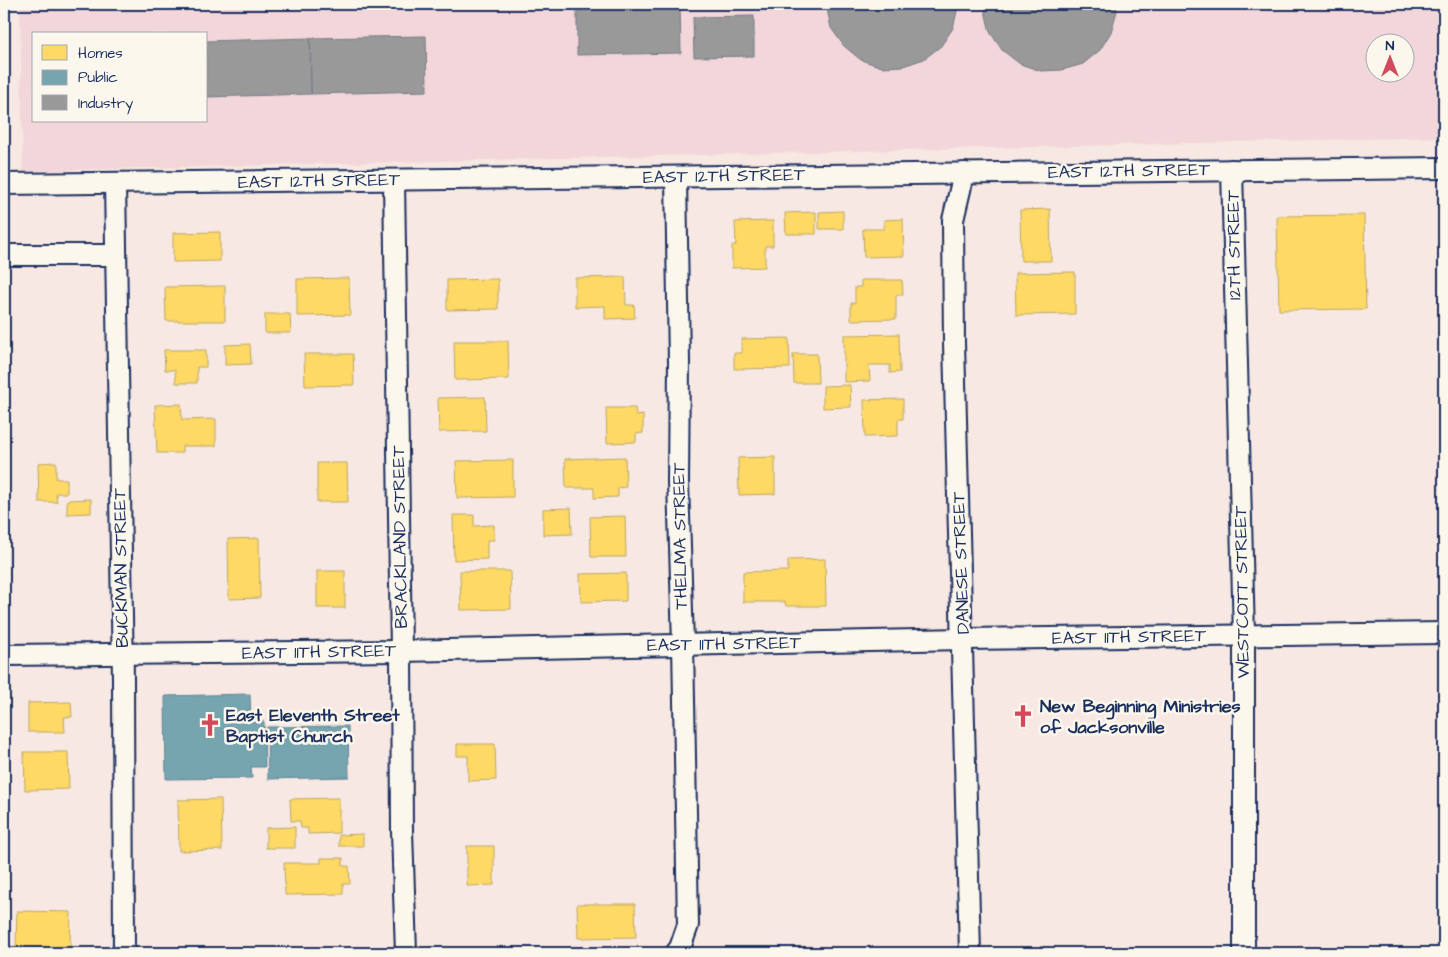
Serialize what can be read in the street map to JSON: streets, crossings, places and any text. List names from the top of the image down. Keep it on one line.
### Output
{"streets":{"street":["EAST 12TH STREET","12TH STREET","THELMA STREET","BRACKLAND STREET","DANESE STREET","BUCKMAN STREET","WESTCOTT STREET","EAST 11TH STREET"]},"crossings":[["EAST 12TH STREET","12TH STREET"],["EAST 12TH STREET","THELMA STREET"],["EAST 12TH STREET","BRACKLAND STREET"],["EAST 12TH STREET","DANESE STREET"],["EAST 12TH STREET","BUCKMAN STREET"],["12TH STREET","WESTCOTT STREET"],["THELMA STREET","EAST 11TH STREET"],["BRACKLAND STREET","EAST 11TH STREET"],["DANESE STREET","EAST 11TH STREET"],["BUCKMAN STREET","EAST 11TH STREET"],["WESTCOTT STREET","EAST 11TH STREET"]],"places":{"church":["New Beginning Ministries of Jacksonville","East Eleventh Street Baptist Church"]},"legend":["Homes","Public","Industry"],"north":"top"}
